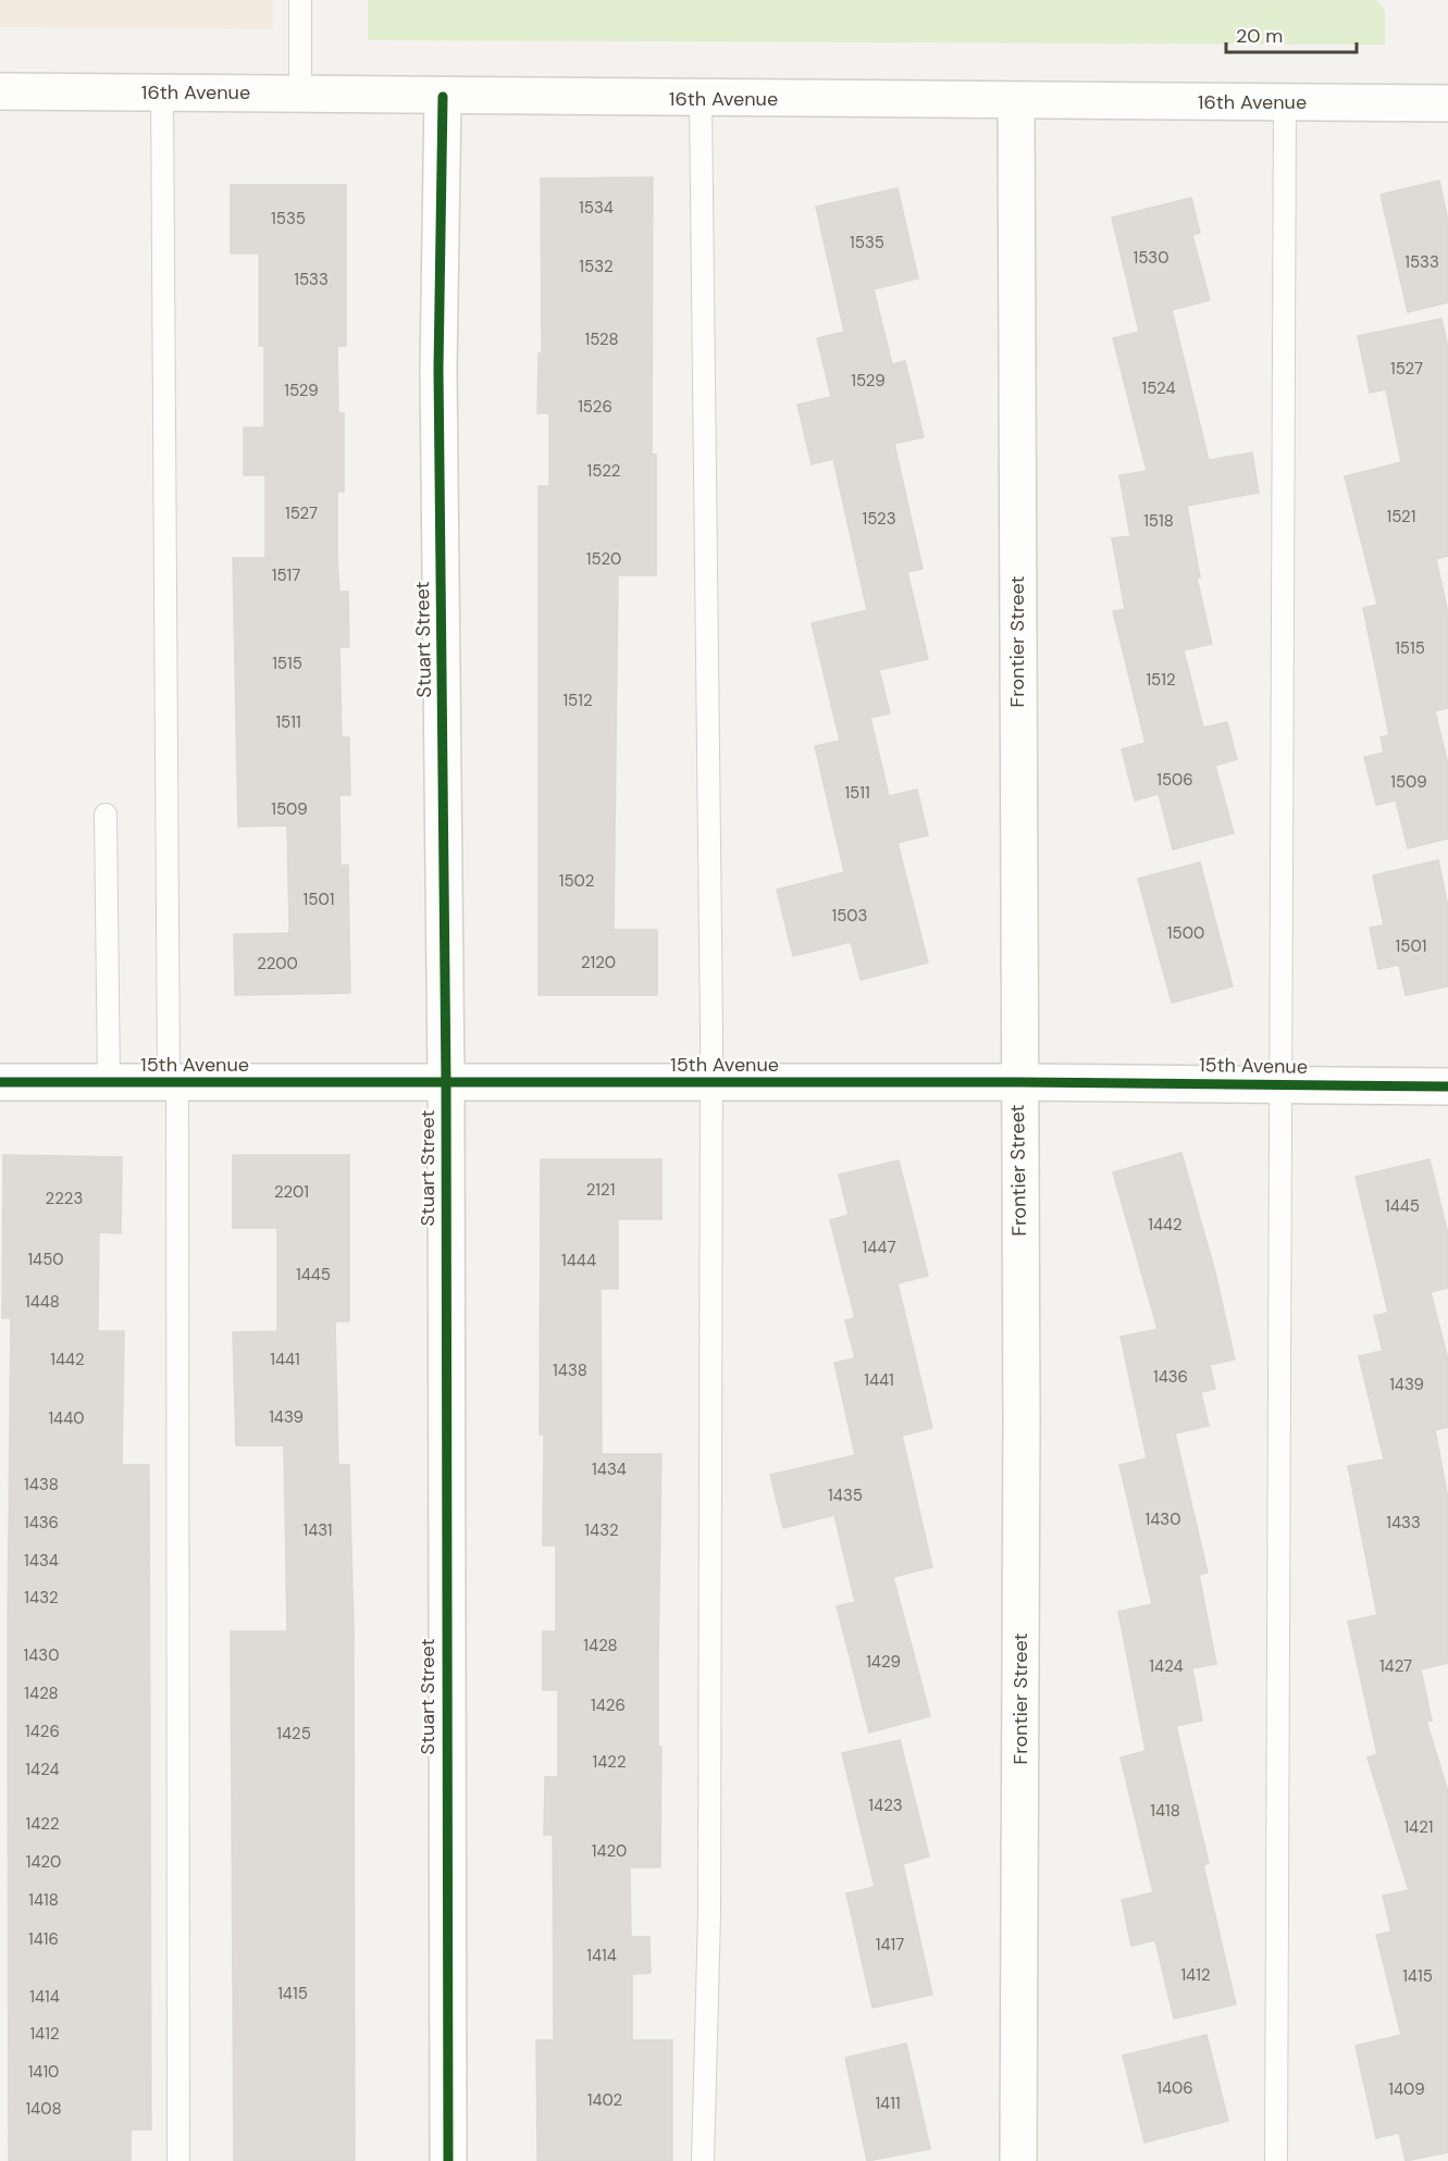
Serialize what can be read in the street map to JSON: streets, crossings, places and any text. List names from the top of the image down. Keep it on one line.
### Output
{"streets":{"street":["16th Avenue","Stuart Street","Frontier Street","15th Avenue"]},"crossings":[["16th Avenue","Stuart Street"],["16th Avenue","Frontier Street"],["Stuart Street","15th Avenue"],["Frontier Street","15th Avenue"]],"house_numbers":["1534","1535","1535","1530","1533","1532","1533","1528","1527","1529","1524","1529","1526","1522","1527","1521","1523","1518","1520","1517","1515","1515","1512","1512","1511","1506","1509","1511","1509","1502","1501","1503","1500","1501","2120","2200","2121","2201","2223","1445","1442","1447","1450","1444","1445","1448","1442","1441","1438","1436","1441","1439","1439","1440","1434","1438","1435","1430","1436","1433","1431","1432","1434","1432","1428","1430","1429","1424","1427","1428","1426","1426","1425","1422","1424","1423","1418","1422","1421","1420","1420","1418","1416","1417","1414","1412","1415","1415","1414","1412","1410","1406","1409","1402","1411","1408"],"scale_bar":"20 m"}
